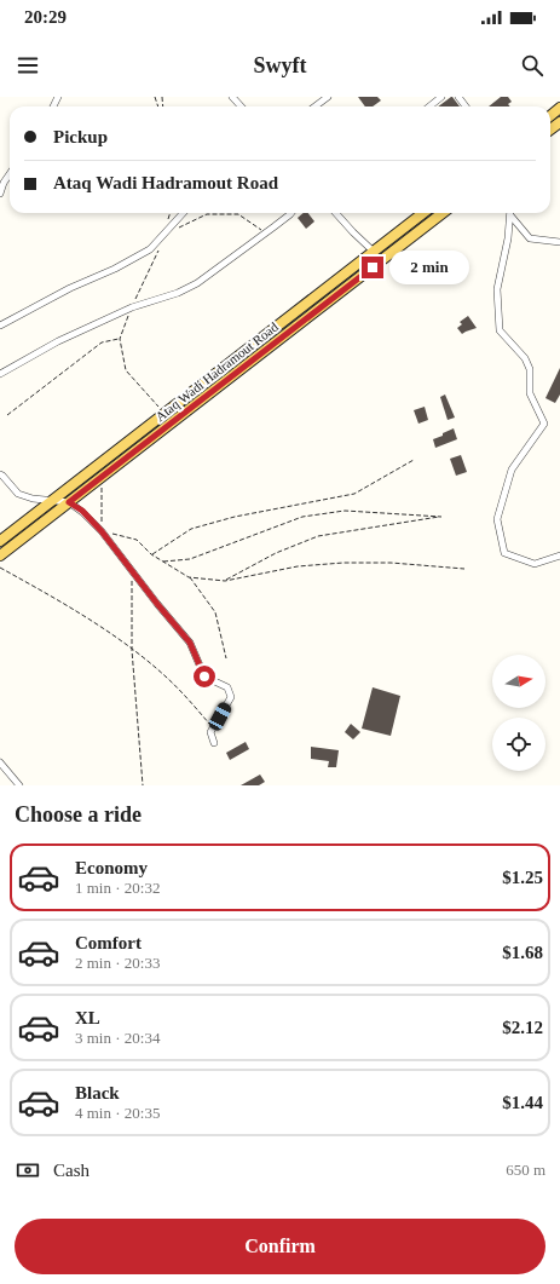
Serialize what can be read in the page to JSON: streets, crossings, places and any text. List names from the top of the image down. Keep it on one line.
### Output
{"streets":{"main road":["Ataq Wadi Hadramout Road"]},"north":"right","page":{"status":"20:29","header":"Swyft","banner":["Pickup","Ataq Wadi Hadramout Road"],"bubble":"2 min","heading":"Choose a ride","list":[{"name":"Economy","note":"1 min · 20:32","value":"$1.25"},{"name":"Comfort","note":"2 min · 20:33","value":"$1.68"},{"name":"XL","note":"3 min · 20:34","value":"$2.12"},{"name":"Black","note":"4 min · 20:35","value":"$1.44"}],"pay":["Cash","650 m"],"buttons":"Confirm"}}
